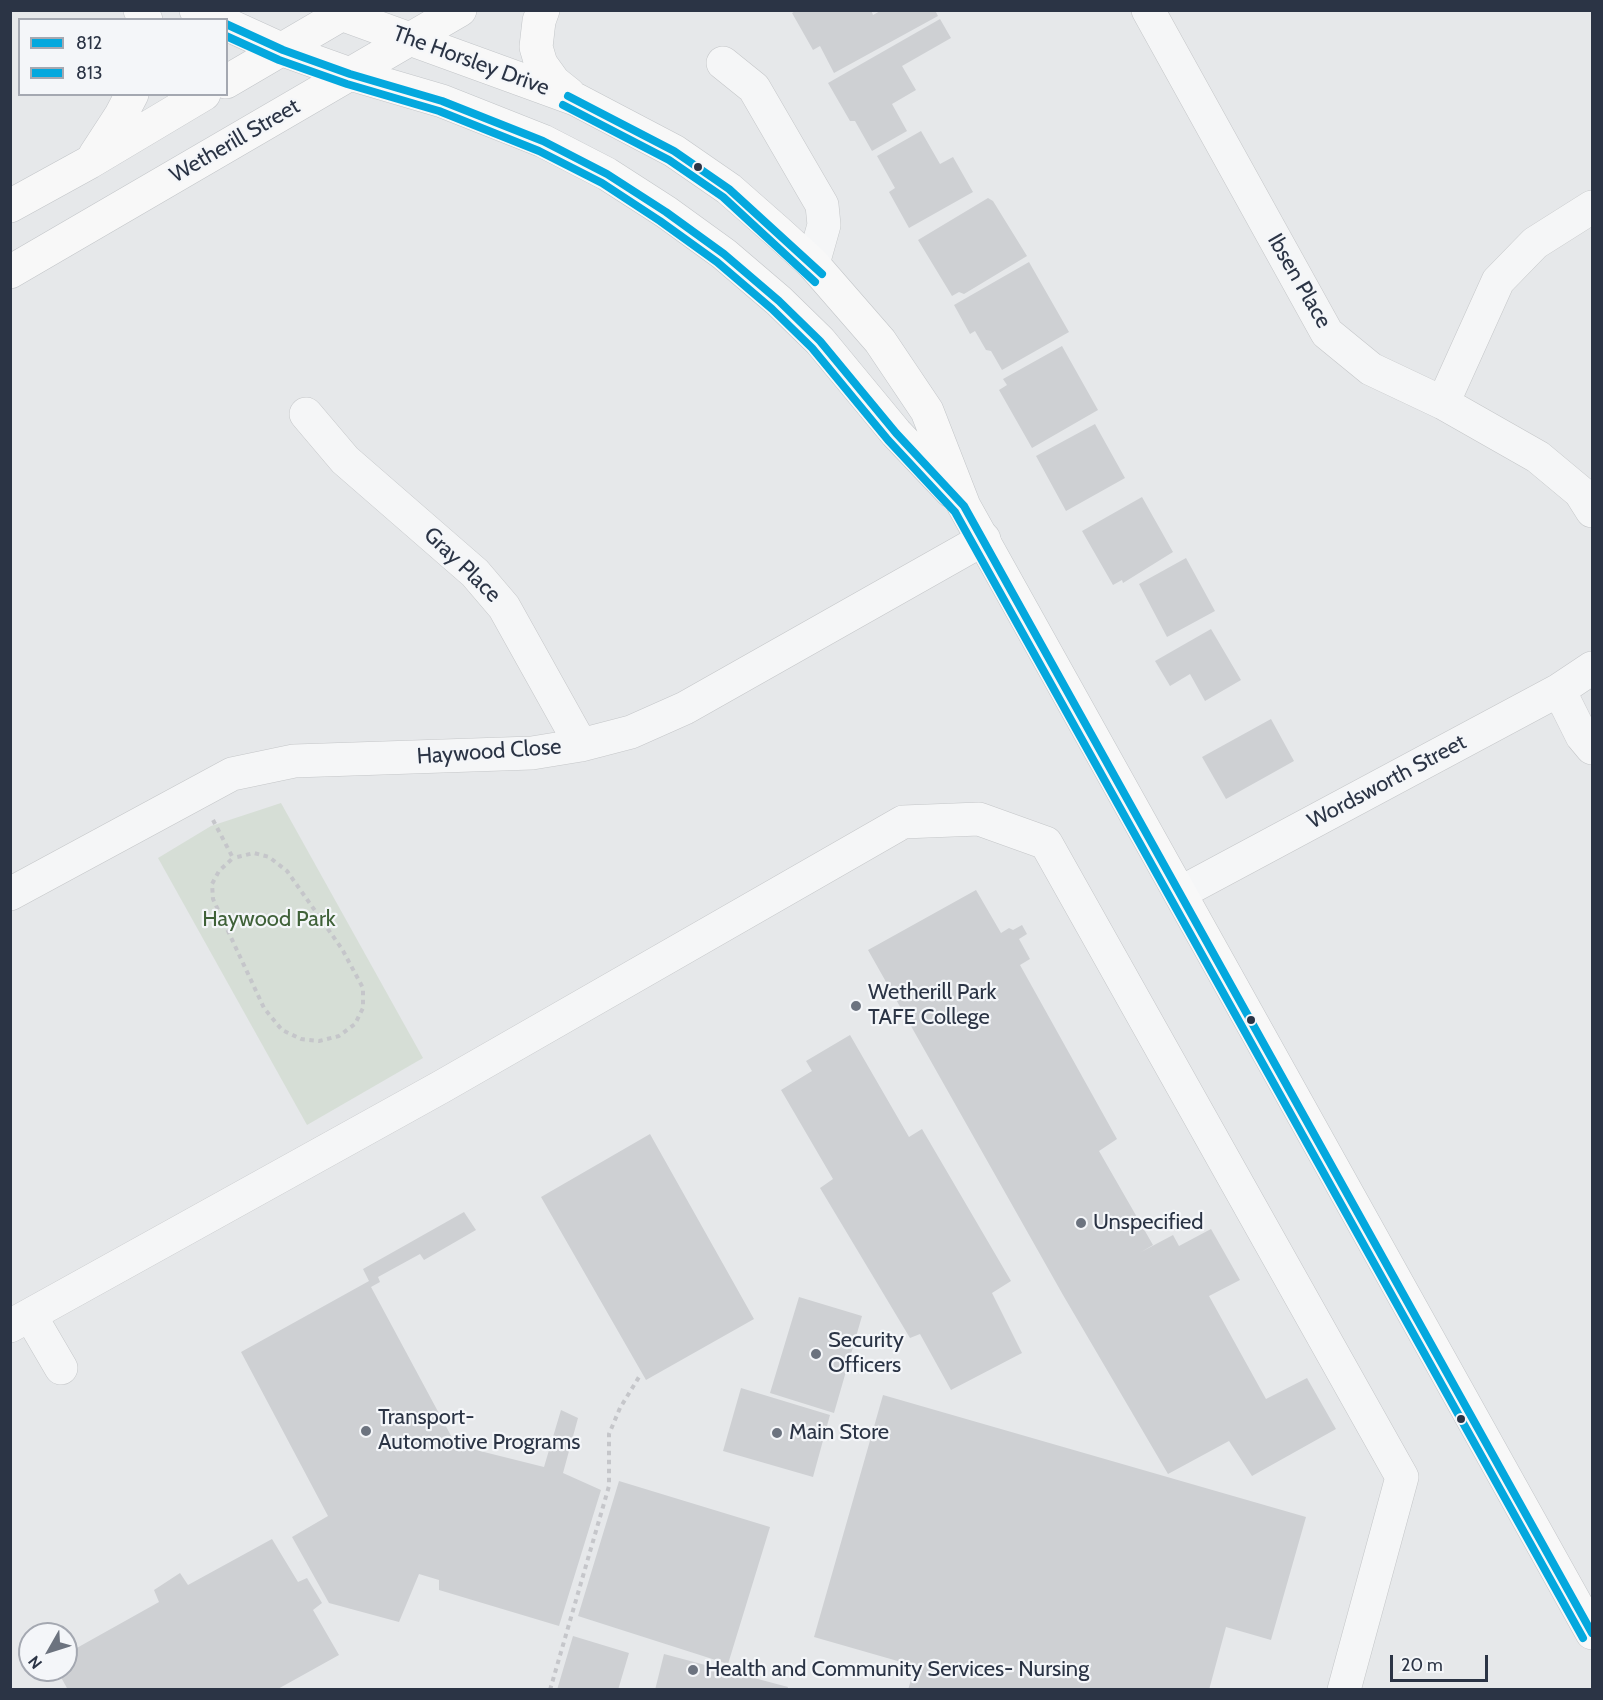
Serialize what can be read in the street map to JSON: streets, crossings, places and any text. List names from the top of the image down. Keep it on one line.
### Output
{"streets":{"main road":["The Horsley Drive","Wetherill Street"],"street":["Ibsen Place","Gray Place","Haywood Close","Wordsworth Street"]},"crossings":[["The Horsley Drive","Wetherill Street"],["The Horsley Drive","Haywood Close"],["The Horsley Drive","Wordsworth Street"],["Gray Place","Haywood Close"]],"parks":["Haywood Park"],"places":["Wetherill Park TAFE College","Unspecified","Security Officers","Transport- Automotive Programs","Main Store","Health and Community Services- Nursing"],"lines":["transit line 812","transit line 813"],"legend":["812","813"],"scale_bar":"20 m","north":"bottom left"}
